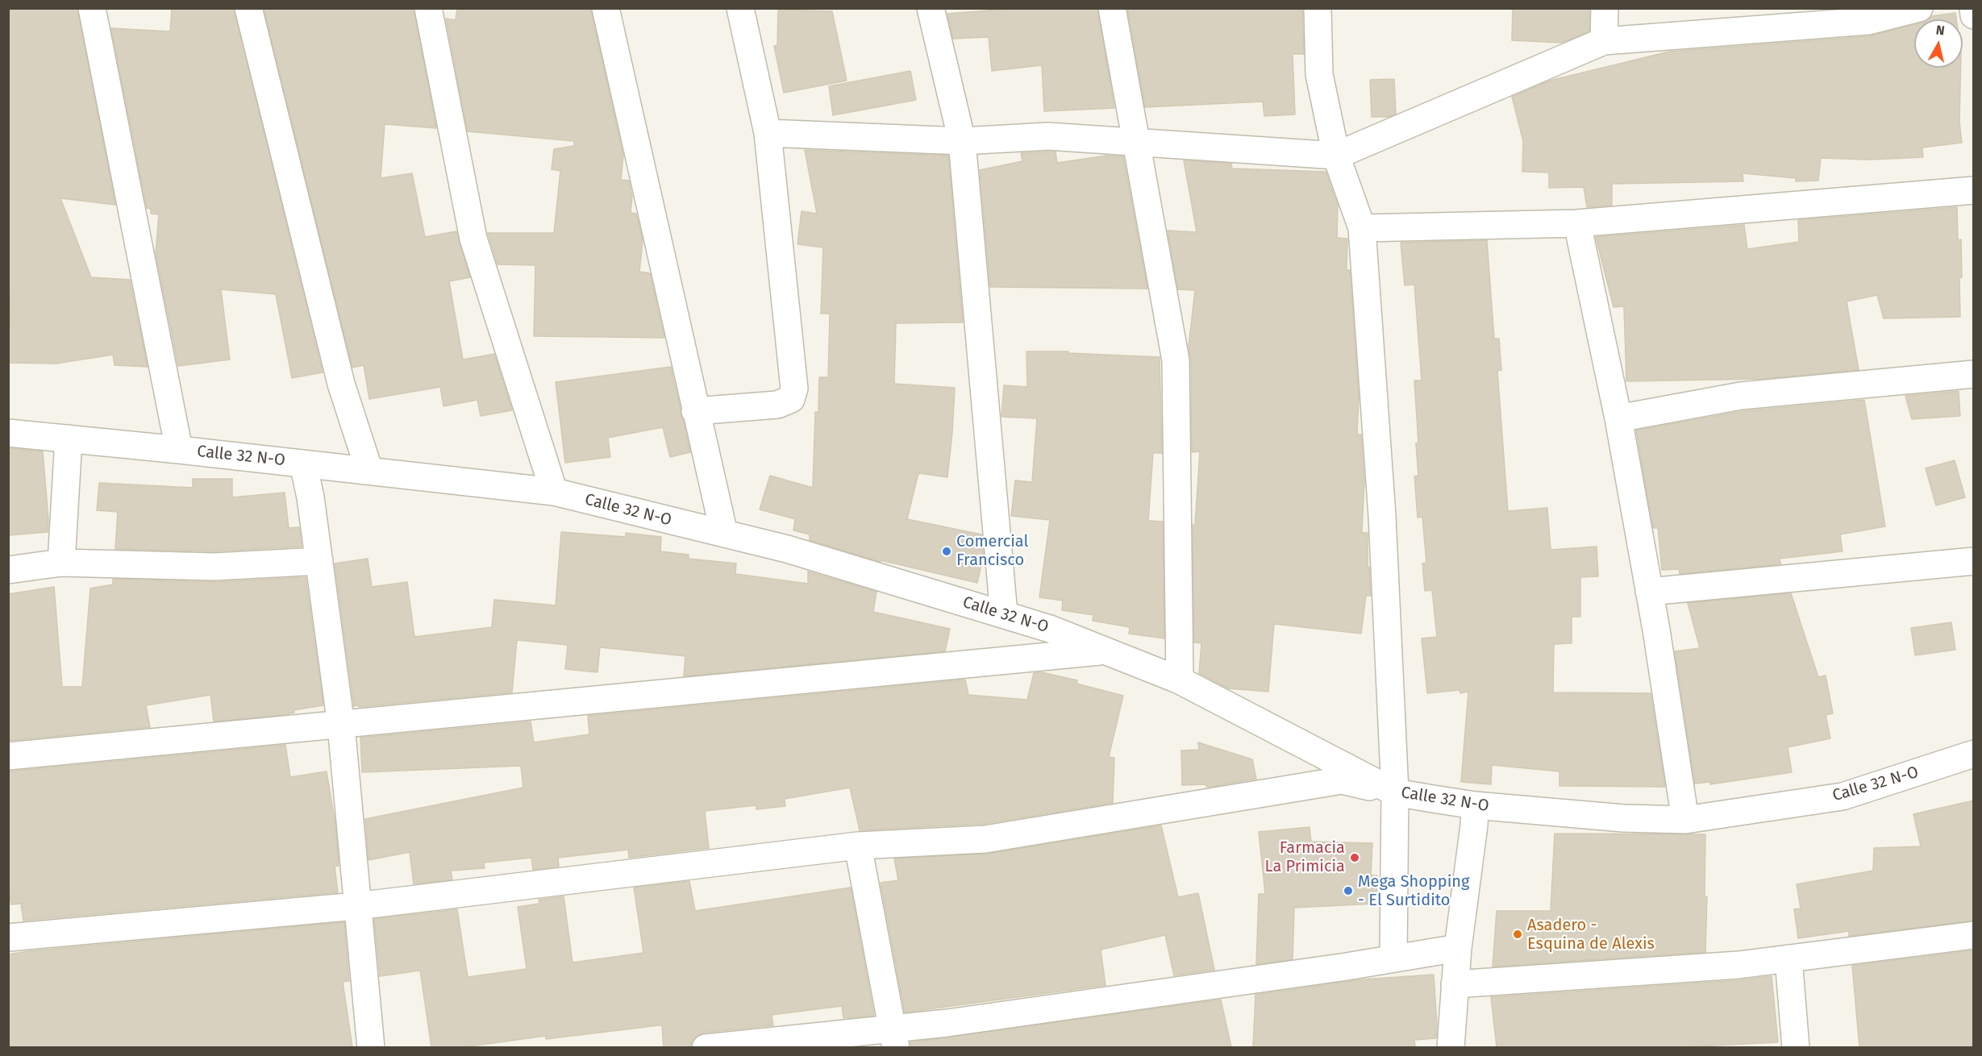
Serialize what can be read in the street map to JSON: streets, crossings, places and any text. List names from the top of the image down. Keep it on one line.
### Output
{"streets":{"street":["Calle 32 N-O"]},"places":["Comercial Francisco","Farmacia La Primicia","Mega Shopping - El Surtidito","Asadero - Esquina de Alexis"],"north":"top"}
